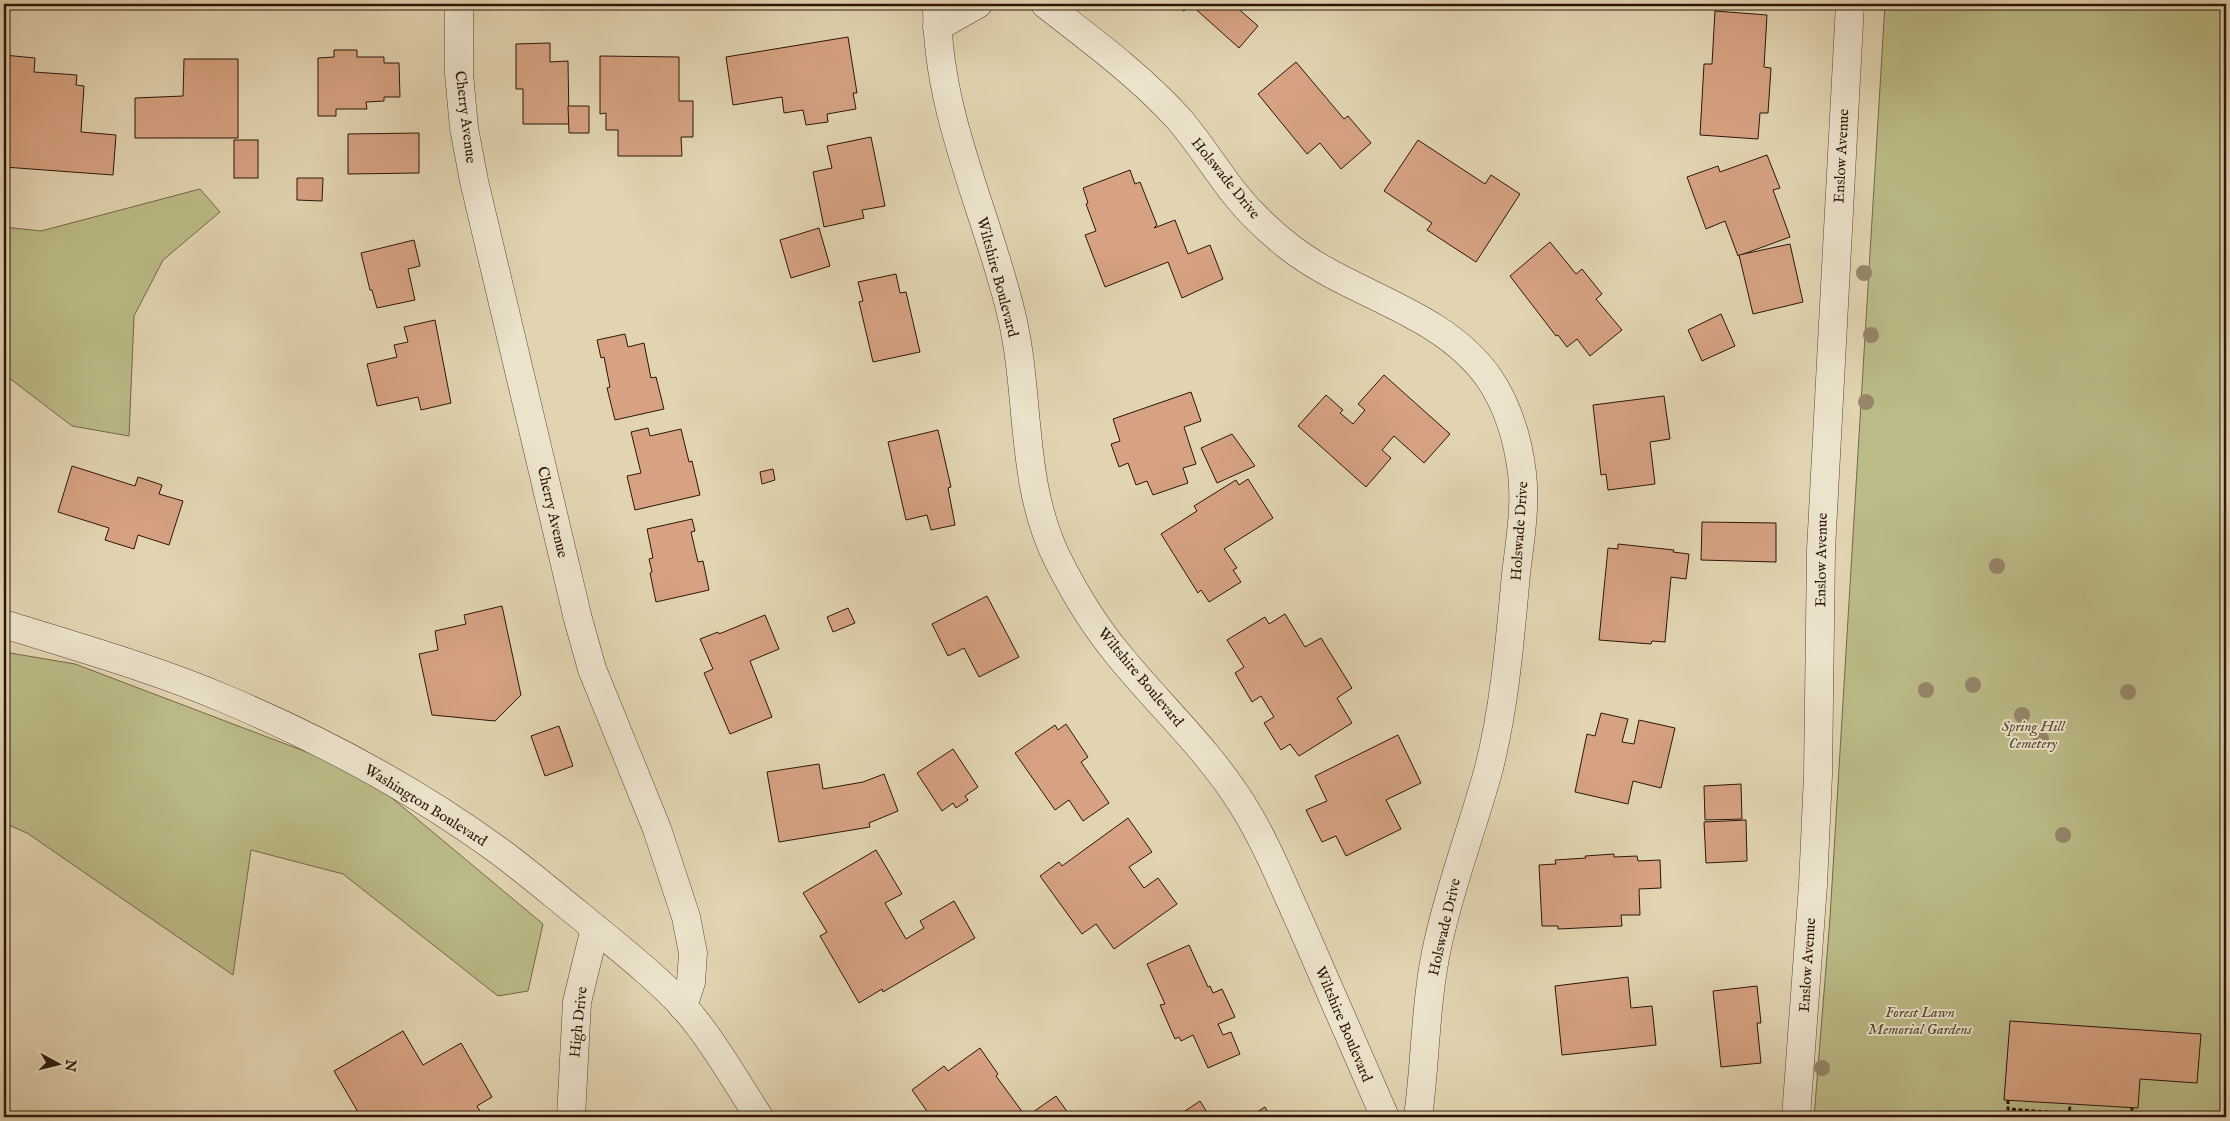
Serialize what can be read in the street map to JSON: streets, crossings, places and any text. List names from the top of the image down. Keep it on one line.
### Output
{"streets":{"street":["Cherry Avenue","Enslow Avenue","Holswade Drive","Wiltshire Boulevard","Washington Boulevard","High Drive"]},"crossings":[["Cherry Avenue","Washington Boulevard"],["Washington Boulevard","High Drive"]],"parks":["Spring Hill Cemetery","Forest Lawn Memorial Gardens"],"north":"right"}
